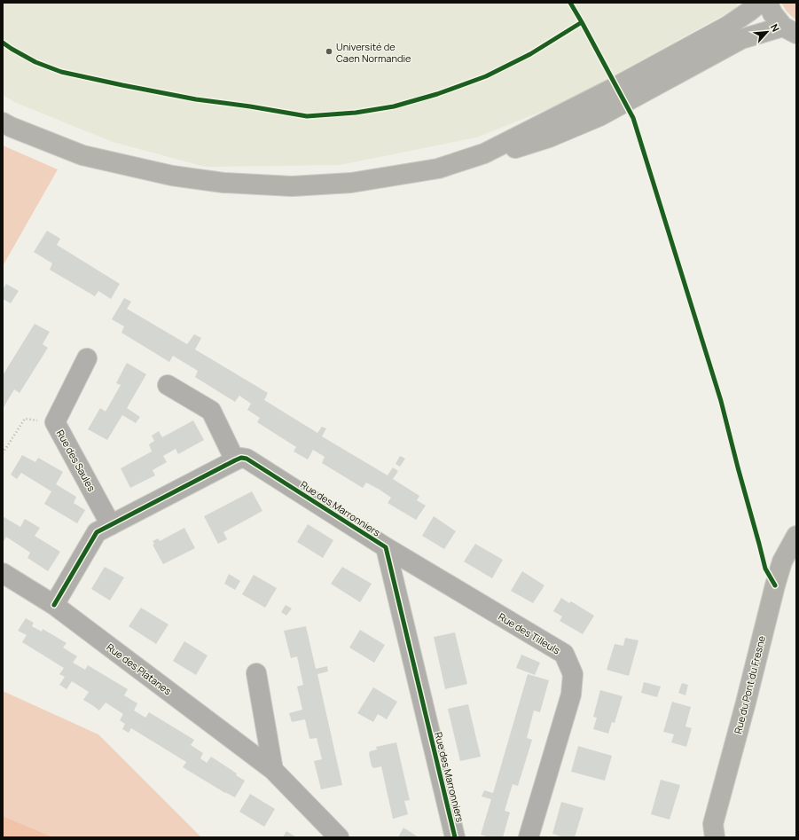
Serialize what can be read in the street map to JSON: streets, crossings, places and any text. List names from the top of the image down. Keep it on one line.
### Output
{"streets":{"main road":["Rue du Pont du Fresne"],"street":["Rue des Saules","Rue des Marronniers","Rue des Tilleuls","Rue des Platanes"]},"crossings":[["Rue des Marronniers","Rue des Tilleuls"]],"places":["Université de Caen Normandie"],"north":"top right"}
